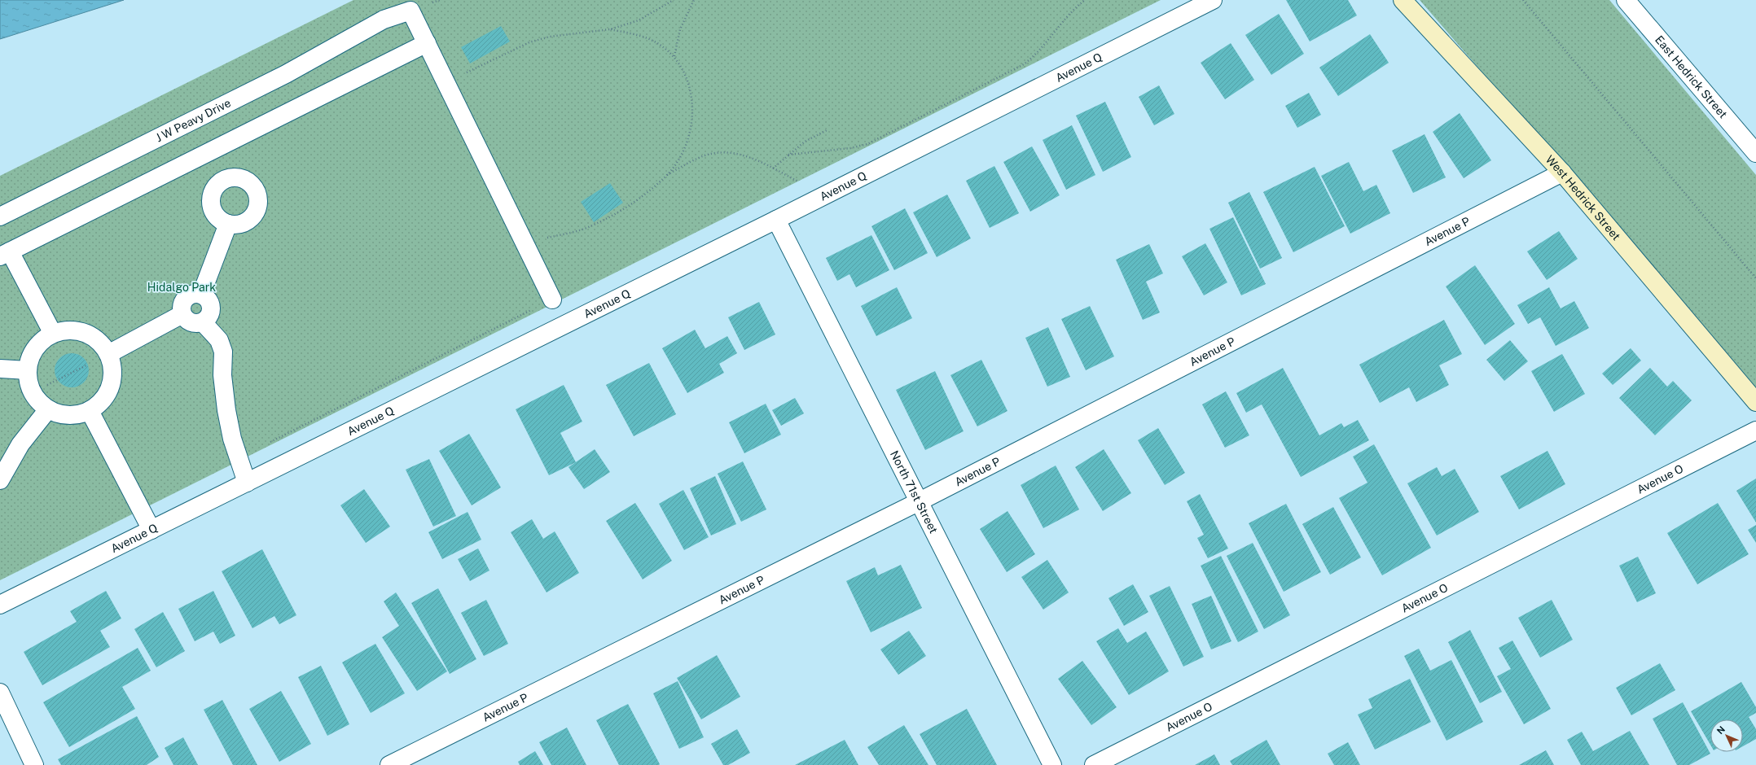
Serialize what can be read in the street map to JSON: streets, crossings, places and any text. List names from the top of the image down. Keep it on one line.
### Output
{"streets":{"street":["Avenue Q","East Hedrick Street","J W Peavy Drive","West Hedrick Street","Avenue P","Avenue O","North 71st Street"]},"crossings":[["Avenue Q","North 71st Street"],["West Hedrick Street","Avenue P"],["Avenue P","North 71st Street"]],"parks":["Hidalgo Park"],"north":"top left"}
